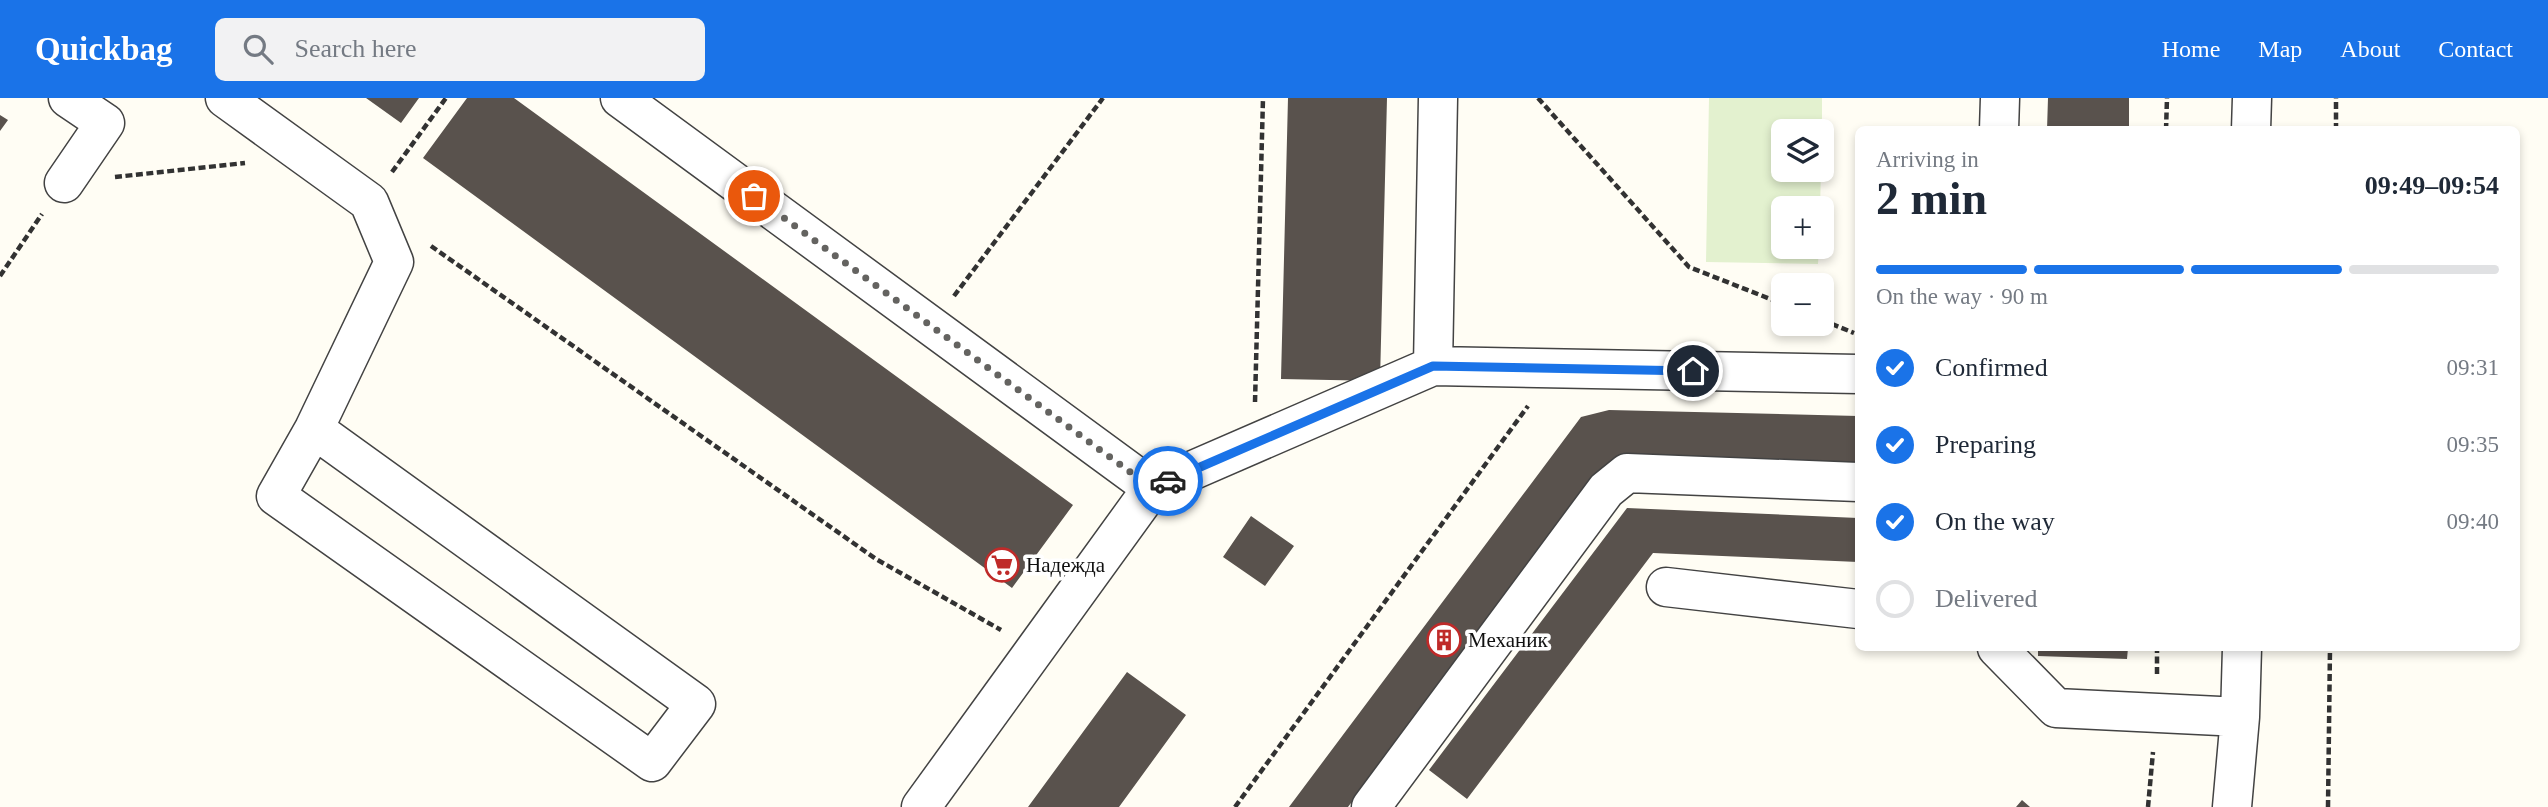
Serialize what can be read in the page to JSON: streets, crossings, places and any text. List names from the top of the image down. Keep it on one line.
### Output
{"places":{"supermarket":["Надежда"],"building":["Механик"]},"page":{"header":"Quickbag","search":"Search here","nav":["Home","Map","About","Contact"],"map_buttons":["+","−"],"heading":["2 min","Arriving in","09:49–09:54"],"bar":"On the way · 90 m","list":[["Confirmed","09:31"],["Preparing","09:35"],["On the way","09:40"],"Delivered"]}}
